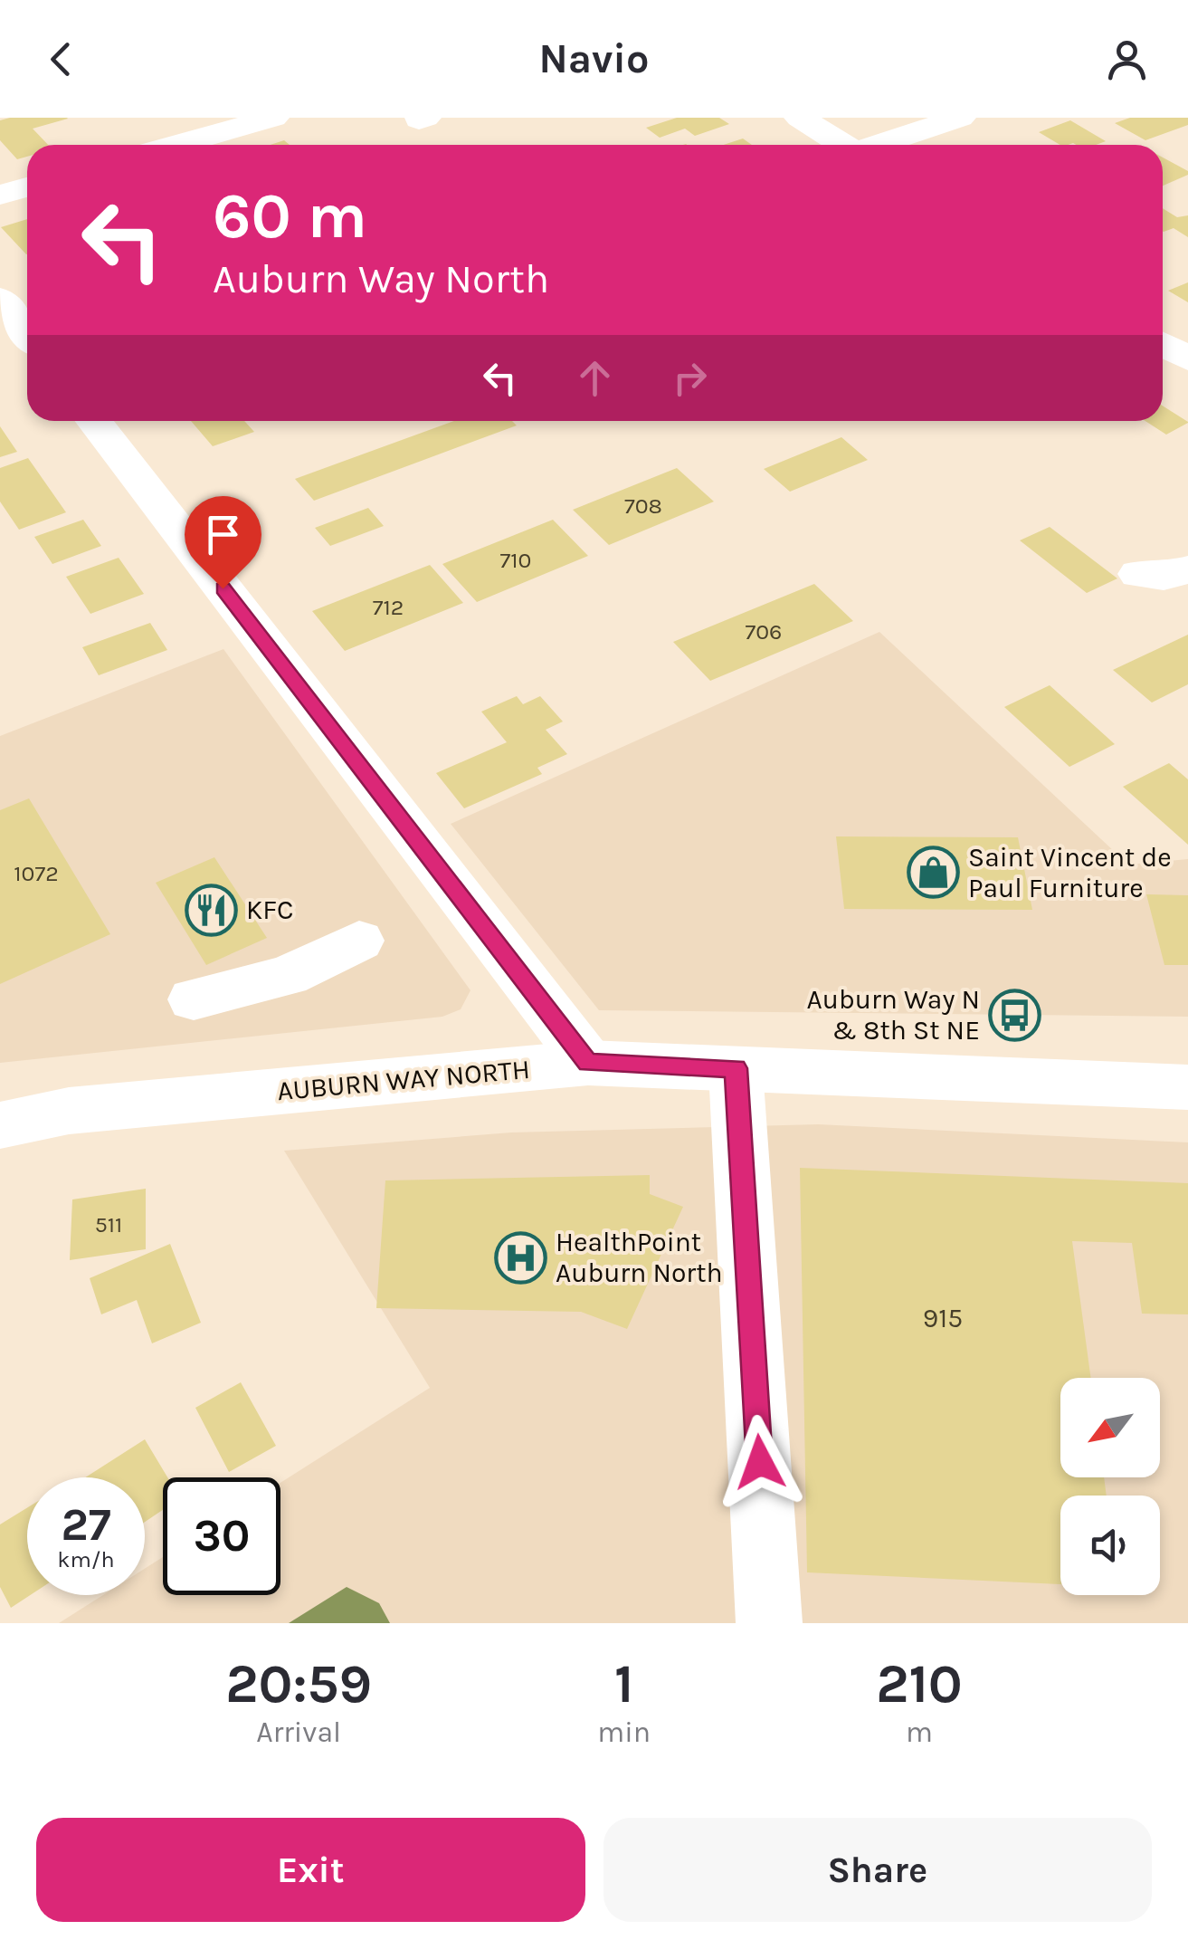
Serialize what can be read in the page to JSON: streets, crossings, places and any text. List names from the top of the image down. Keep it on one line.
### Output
{"streets":{"street":["AUBURN WAY NORTH"]},"places":{"shop":["Saint Vincent de Paul Furniture"],"restaurant":["KFC"],"bus stop":["Auburn Way N & 8th St NE"],"hospital":["HealthPoint Auburn North"]},"house_numbers":["708","710","712","706","1072","511","915"],"north":"bottom left","page":{"header":"Navio","turn":["60 m","Auburn Way North"],"speed":"27 km/h","limit":"30","eta":["20:59","Arrival","1","min","210","m"],"buttons":["Exit","Share"]}}
